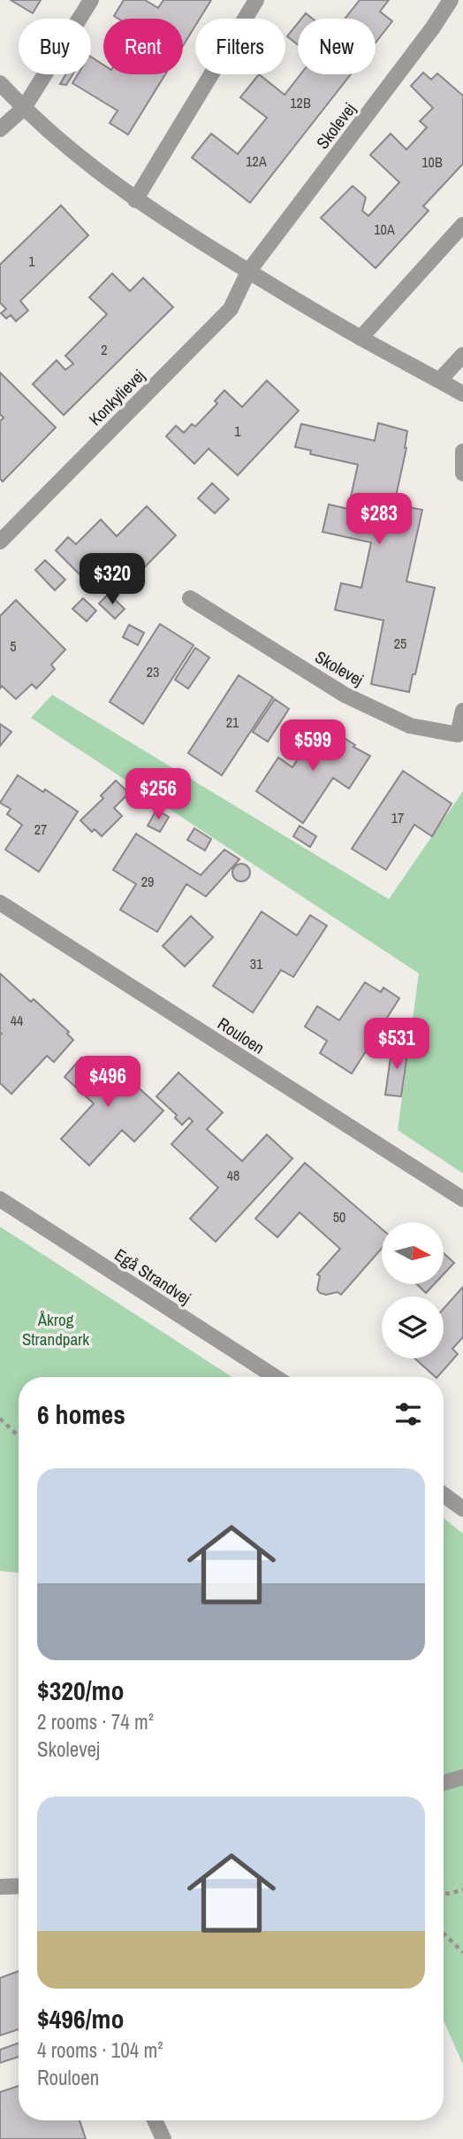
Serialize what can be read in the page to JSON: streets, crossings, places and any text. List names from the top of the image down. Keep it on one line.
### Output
{"streets":{"street":["Skolevej","Konkylievej","Rouloen","Egå Strandvej"]},"crossings":[["Skolevej","Konkylievej"]],"parks":["Åkrog Strandpark"],"house_numbers":["12B","12A","10B","10A","1","2","1","25","5","23","21","17","27","29","31","44","48","50"],"north":"right","page":{"chip":["Buy","Rent","Filters","New"],"price":["$283","$320","$599","$256","$531","$496"],"heading":"6 homes","list":[{"name":"$320/mo","note":"2 rooms · 74 m² · Skolevej"},{"name":"$496/mo","note":"4 rooms · 104 m² · Rouloen"}]}}
